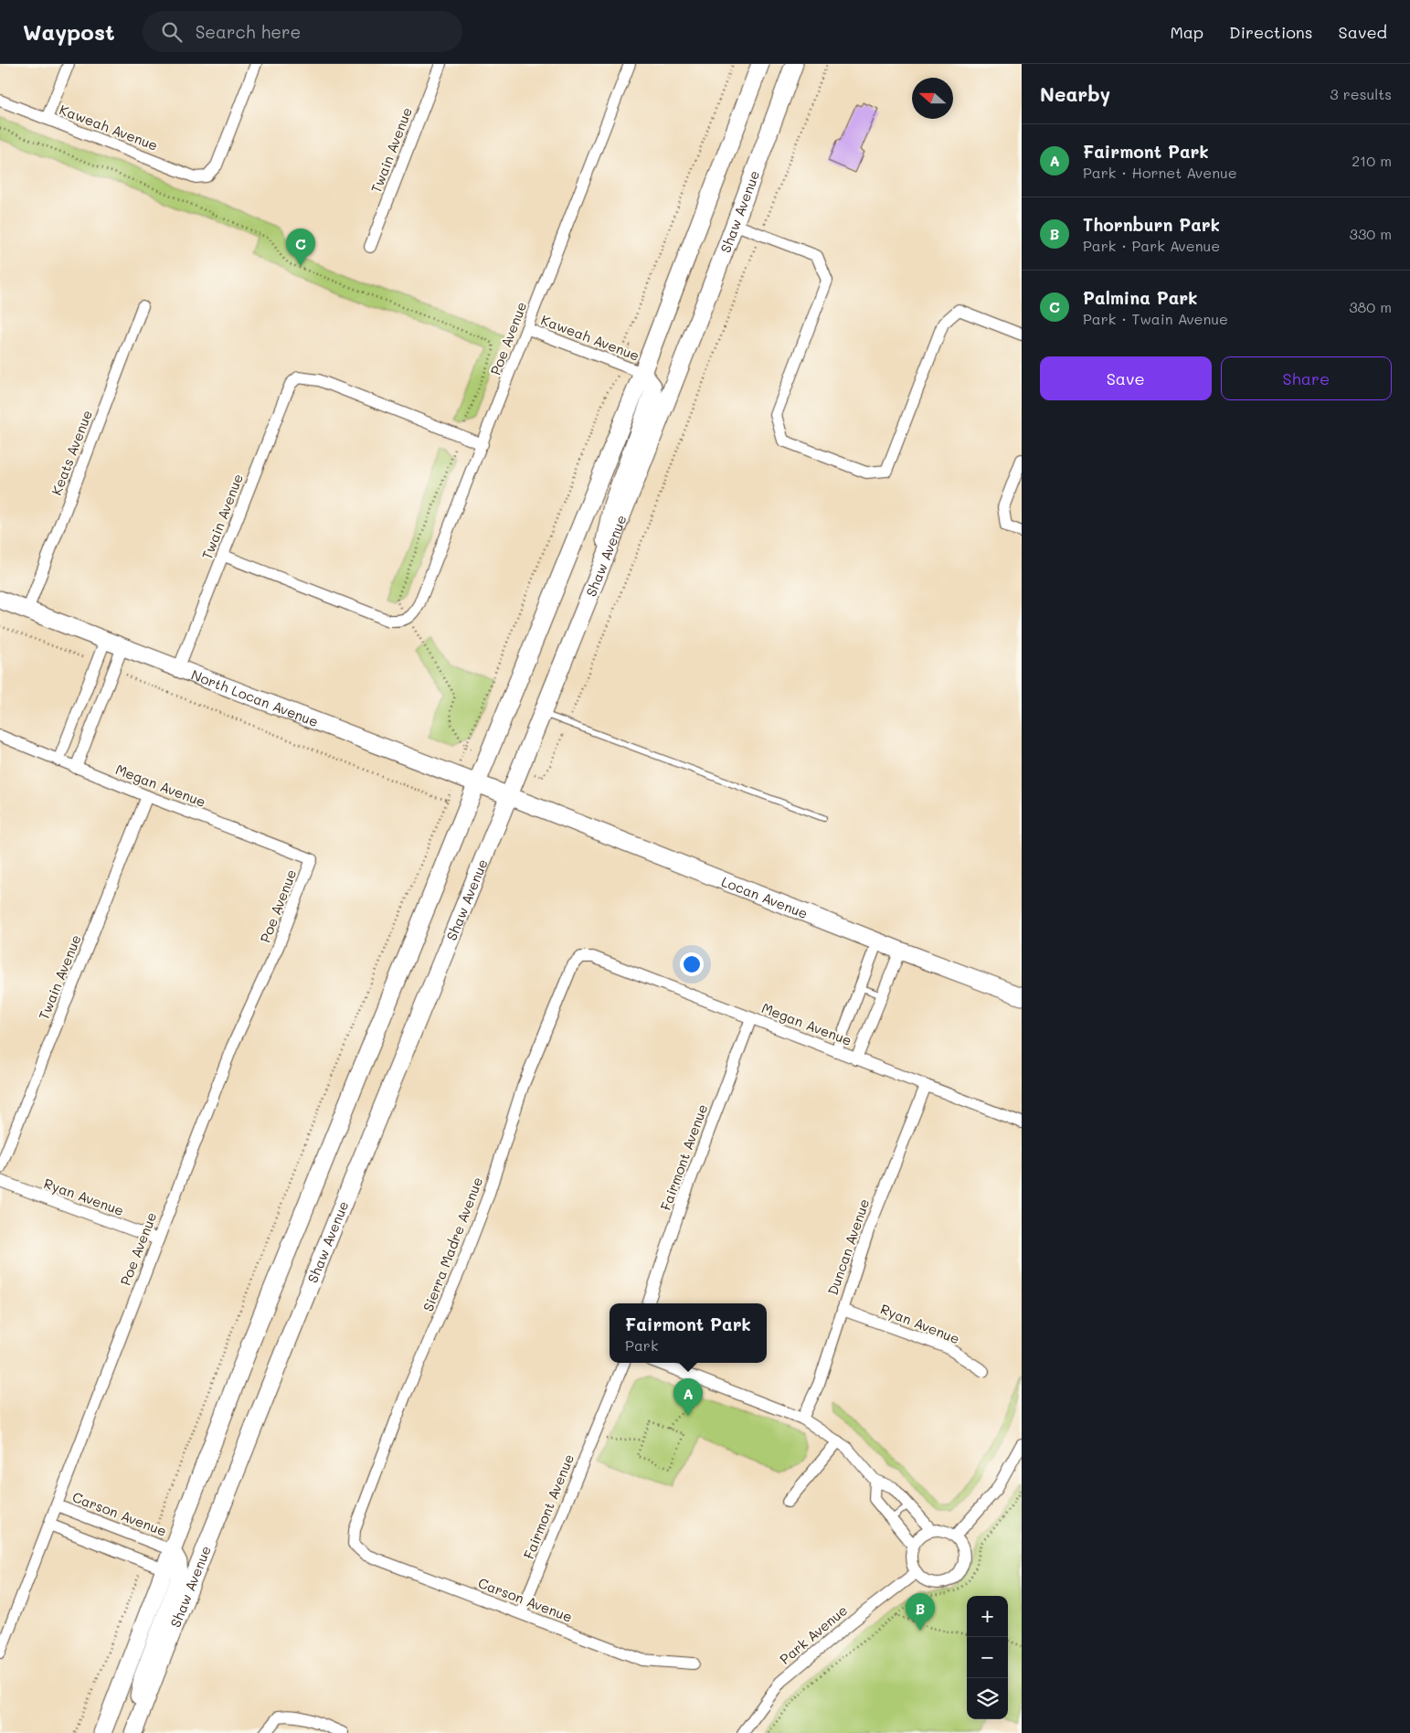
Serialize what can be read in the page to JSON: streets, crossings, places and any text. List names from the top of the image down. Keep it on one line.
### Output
{"streets":{"main road":["Shaw Avenue","North Locan Avenue","Locan Avenue"],"street":["Kaweah Avenue","Twain Avenue","Poe Avenue","Keats Avenue","Megan Avenue","Fairmont Avenue","Ryan Avenue","Sierra Madre Avenue","Duncan Avenue","Carson Avenue","Park Avenue"]},"crossings":[["Kaweah Avenue","Poe Avenue"],["Twain Avenue","Poe Avenue"],["Twain Avenue","North Locan Avenue"],["Twain Avenue","Megan Avenue"],["Shaw Avenue","North Locan Avenue"],["Shaw Avenue","Locan Avenue"],["Poe Avenue","Megan Avenue"],["Poe Avenue","Ryan Avenue"],["Poe Avenue","Carson Avenue"],["Keats Avenue","North Locan Avenue"],["North Locan Avenue","Locan Avenue"],["Megan Avenue","Fairmont Avenue"],["Megan Avenue","Sierra Madre Avenue"],["Megan Avenue","Duncan Avenue"],["Fairmont Avenue","Carson Avenue"],["Ryan Avenue","Duncan Avenue"],["Sierra Madre Avenue","Carson Avenue"]],"north":"left","page":{"header":"Waypost","search":"Search here","nav":["Map","Directions","Saved"],"heading":["Nearby","3 results"],"list":[{"mark":"A","name":"Fairmont Park","note":"Park · Hornet Avenue","value":"210 m"},{"mark":"B","name":"Thornburn Park","note":"Park · Park Avenue","value":"330 m"},{"mark":"C","name":"Palmina Park","note":"Park · Twain Avenue","value":"380 m"}],"pins":["C","A","B"],"buttons":["Save","Share"],"popup":["Fairmont Park","Park"],"map_buttons":["+","−"]}}
